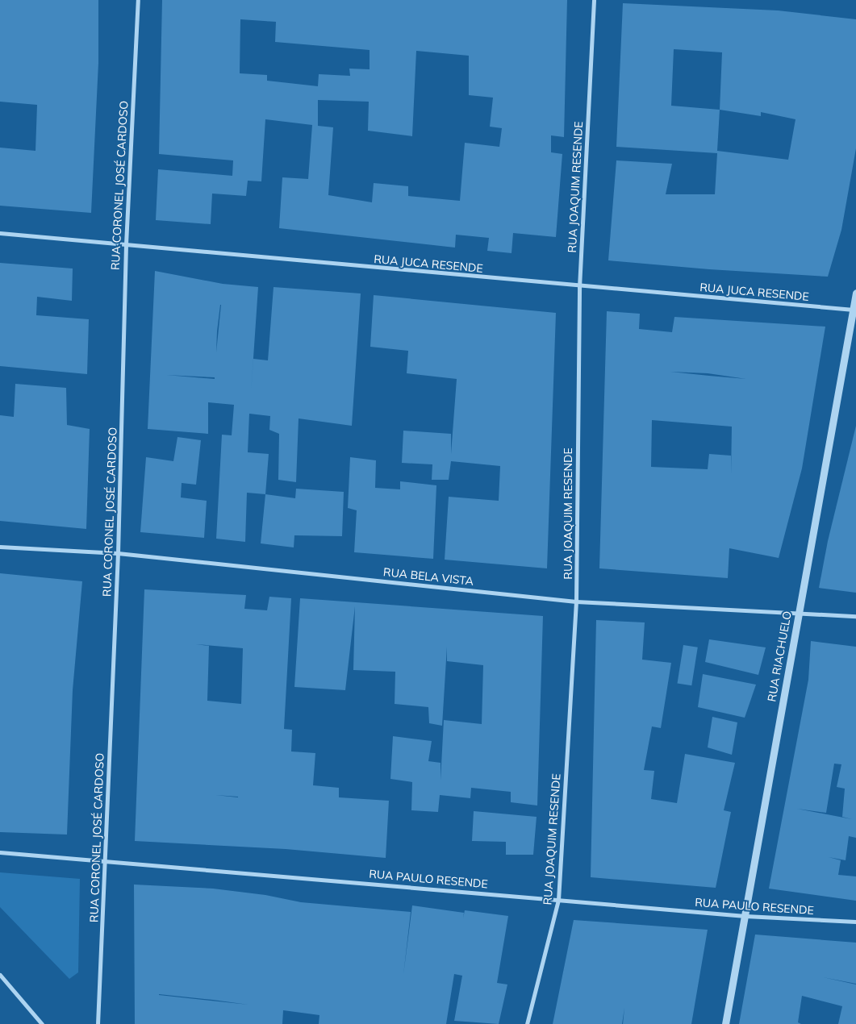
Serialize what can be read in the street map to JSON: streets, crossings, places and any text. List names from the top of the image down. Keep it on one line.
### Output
{"streets":{"street":["RUA CORONEL JOSÉ CARDOSO","RUA JOAQUIM RESENDE","RUA JUCA RESENDE","RUA BELA VISTA","RUA RIACHUELO","RUA PAULO RESENDE"]},"crossings":[["RUA CORONEL JOSÉ CARDOSO","RUA JUCA RESENDE"],["RUA CORONEL JOSÉ CARDOSO","RUA BELA VISTA"],["RUA CORONEL JOSÉ CARDOSO","RUA PAULO RESENDE"],["RUA JOAQUIM RESENDE","RUA JUCA RESENDE"],["RUA JOAQUIM RESENDE","RUA BELA VISTA"],["RUA JOAQUIM RESENDE","RUA PAULO RESENDE"],["RUA JUCA RESENDE","RUA RIACHUELO"],["RUA BELA VISTA","RUA RIACHUELO"],["RUA RIACHUELO","RUA PAULO RESENDE"]]}
